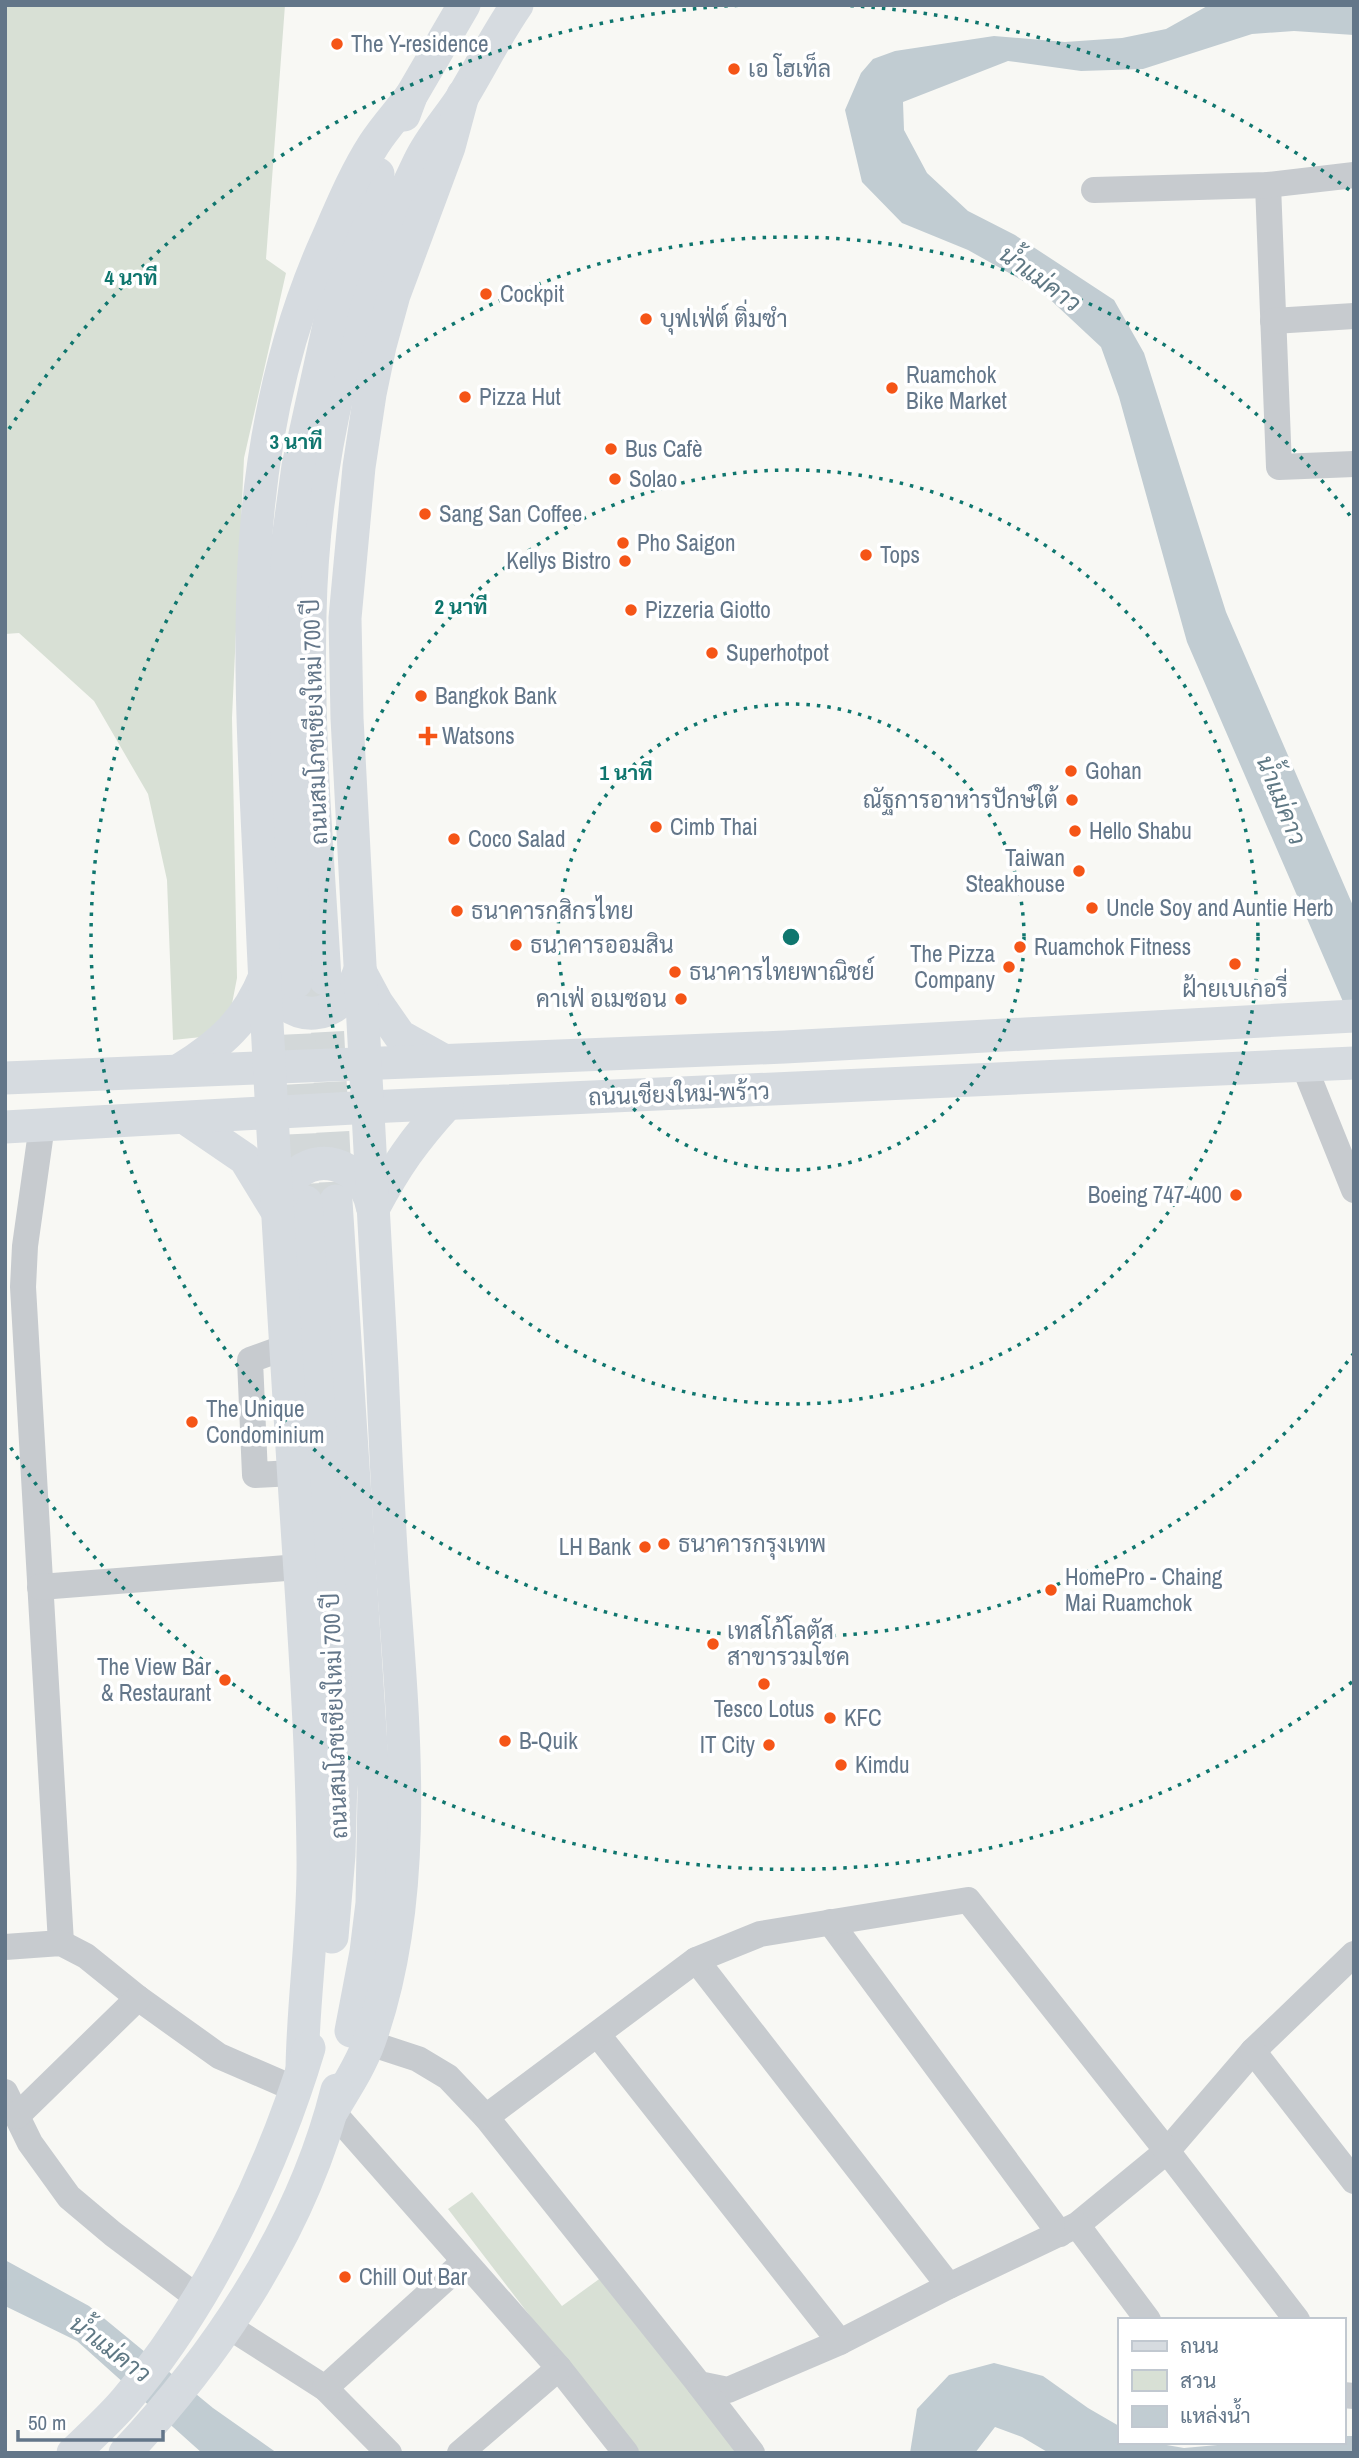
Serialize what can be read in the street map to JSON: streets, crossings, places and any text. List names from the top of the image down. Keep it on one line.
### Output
{"streets":{"main road":["ถนนสมโภชเชียงใหม่ 700 ปี","ถนนเชียงใหม่-พร้าว"]},"water":["น้ำแม่คาว"],"places":{"other":["The Y-residence","เอ โฮเท็ล","Cockpit","บุฟเฟ่ต์ ติ่มซำ","Ruamchok Bike Market","Pizza Hut","Bus Cafè","Solao","Sang San Coffee","Pho Saigon","Tops","Kellys Bistro","Pizzeria Giotto","Superhotpot","Bangkok Bank","Gohan","ณัฐการอาหารปักษ์ใต้","Cimb Thai","Hello Shabu","Coco Salad","Taiwan Steakhouse","Uncle Soy and Auntie Herb","ธนาคารกสิกรไทย","ธนาคารออมสิน","Ruamchok Fitness","ฝ้ายเบเกอรี่","The Pizza Company","ธนาคารไทยพาณิชย์","คาเฟ่ อเมซอน","Boeing 747-400","The Unique Condominium","ธนาคารกรุงเทพ","LH Bank","HomePro - Chaing Mai Ruamchok","เทสโก้โลตัส สาขารวมโชค","The View Bar & Restaurant","Tesco Lotus","KFC","B-Quik","IT City","Kimdu","Chill Out Bar"],"health":["Watsons"]},"legend":["ถนน","สวน","แหล่งน้ำ"],"scale_bar":"50 m","rings":["4 นาที","3 นาที","2 นาที","1 นาที"]}
